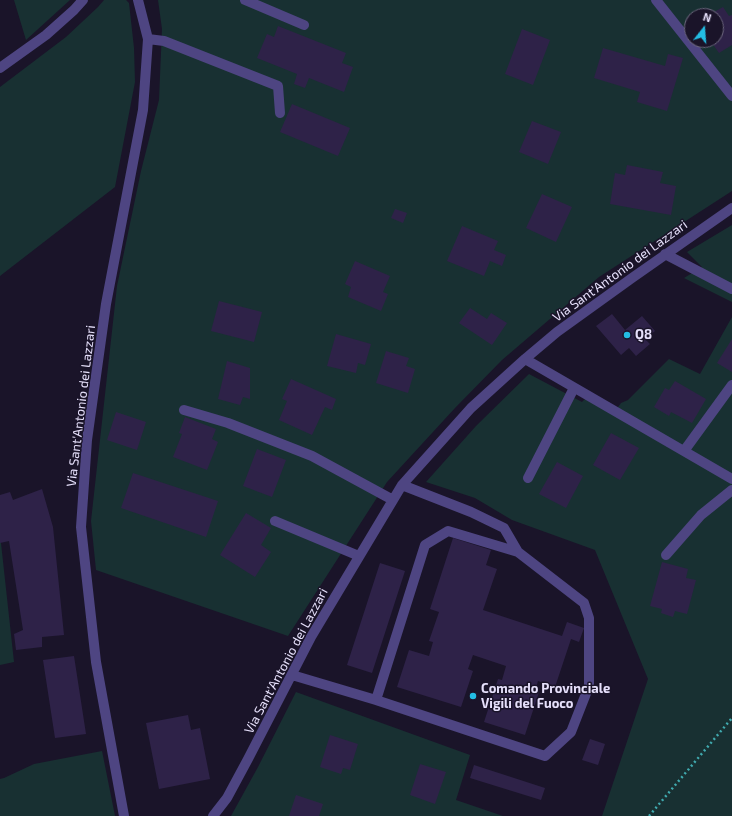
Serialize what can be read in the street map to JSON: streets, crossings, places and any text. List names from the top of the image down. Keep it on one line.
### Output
{"streets":{"street":["Via Sant'Antonio dei Lazzari"]},"places":["Q8","Comando Provinciale Vigili del Fuoco"],"north":"top"}
